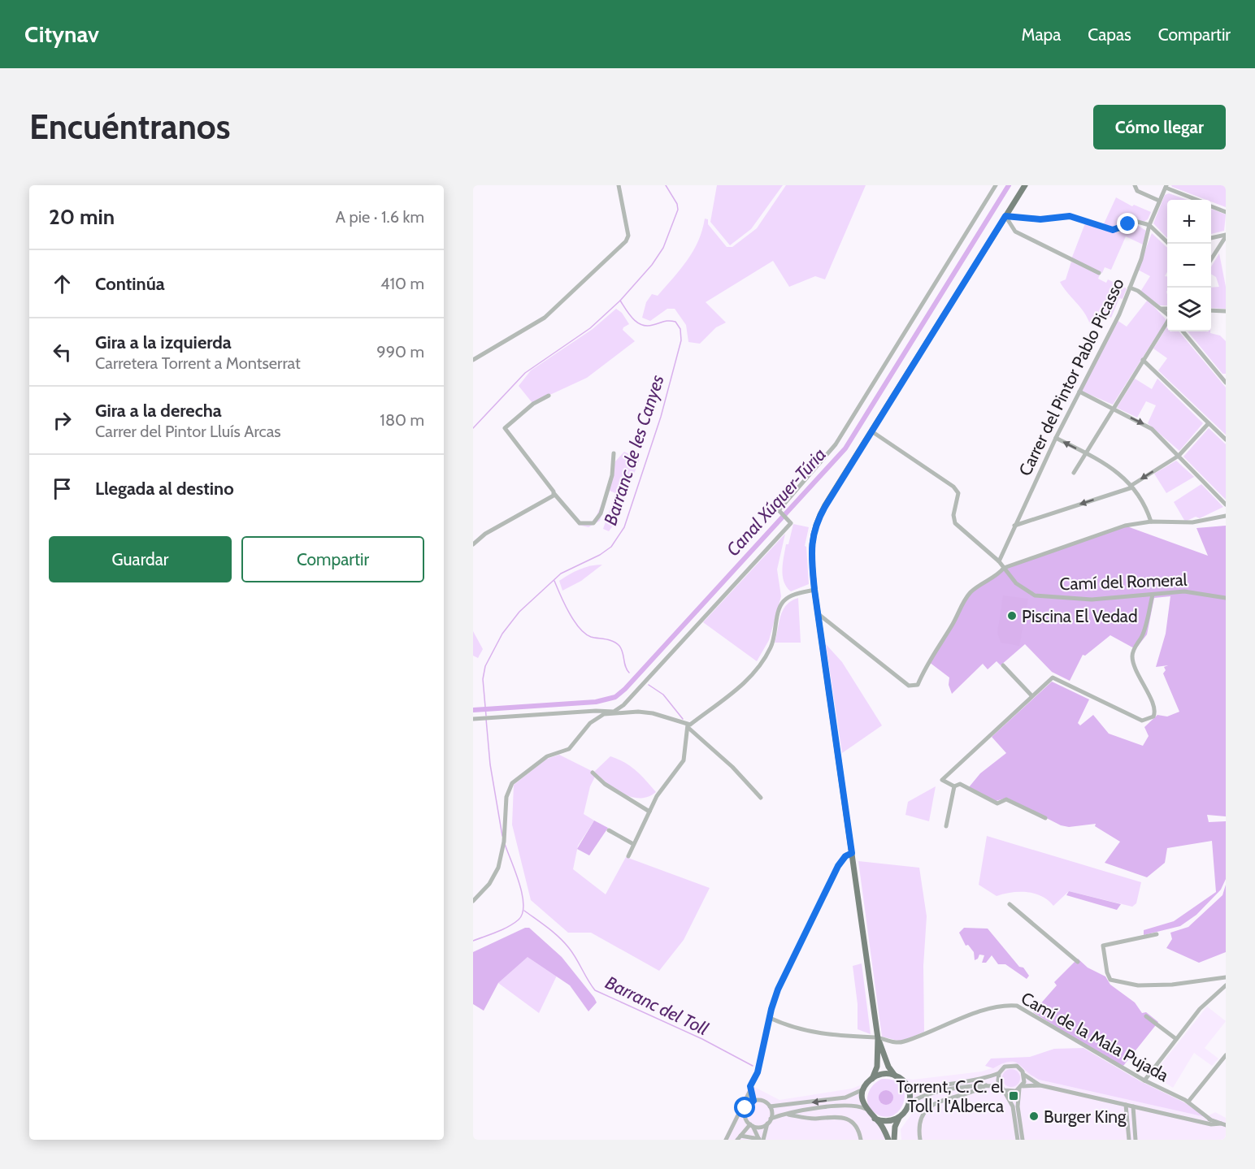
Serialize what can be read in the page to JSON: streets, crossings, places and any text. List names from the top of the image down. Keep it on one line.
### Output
{"streets":{"street":["Carrer del Pintor Pablo Picasso","Camí del Romeral","Camí de la Mala Pujada"]},"crossings":[["Carrer del Pintor Pablo Picasso","Camí del Romeral"]],"water":["Barranc de les Canyes","Canal Xúquer-Túria","Barranc del Toll"],"places":{"other":["Piscina El Vedad","Burger King"],"transit":["Torrent, C. C. el Toll i l'Alberca"]},"page":{"header":"Citynav","nav":["Mapa","Capas","Compartir"],"buttons":["Cómo llegar",["Guardar","Compartir"]],"title":"Encuéntranos","heading":["20 min","A pie · 1.6 km"],"map_buttons":["+","−"],"list":[["Continúa","410 m"],["Gira a la izquierda","Carretera Torrent a Montserrat","990 m"],["Gira a la derecha","Carrer del Pintor Lluís Arcas","180 m"],"Llegada al destino"]}}
